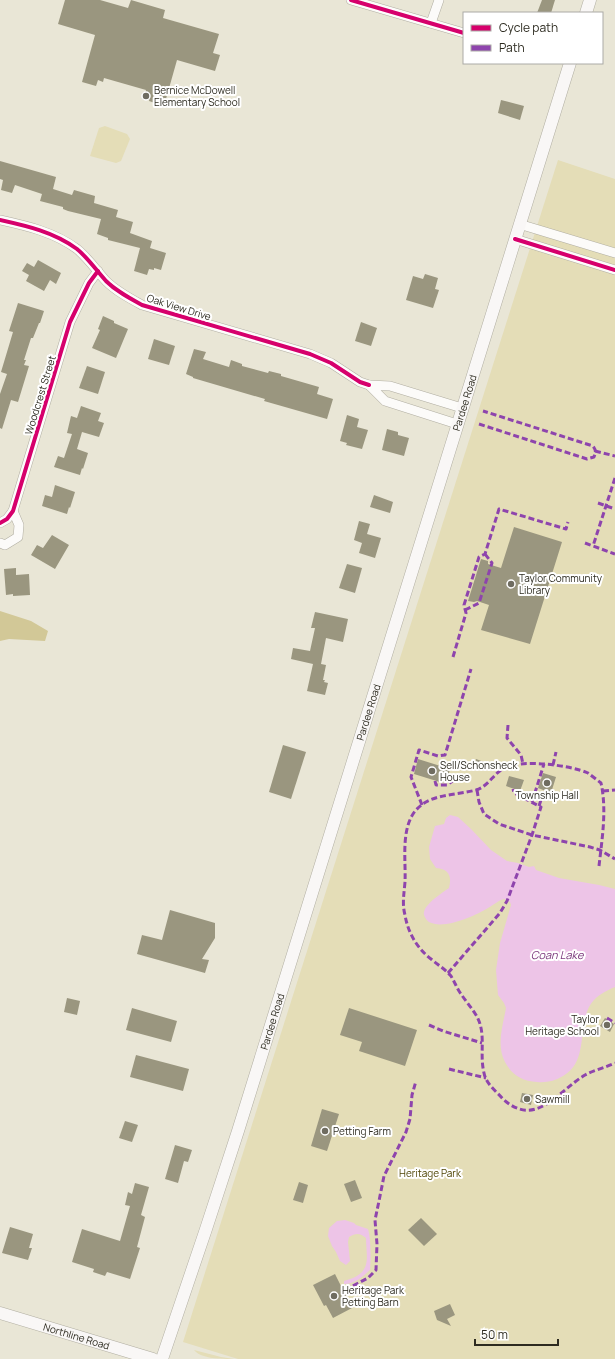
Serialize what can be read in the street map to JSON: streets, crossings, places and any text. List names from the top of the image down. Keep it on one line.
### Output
{"streets":{"main road":["Pardee Road","Northline Road"],"street":["Oak View Drive","Woodcrest Street"]},"crossings":[["Oak View Drive","Woodcrest Street"],["Oak View Drive","Pardee Road"]],"water":["Coan Lake"],"parks":["Heritage Park"],"places":["Bernice McDowell Elementary School","Taylor Community Library","Sell/Schonsheck House","Township Hall","Taylor Heritage School","Sawmill","Petting Farm","Heritage Park Petting Barn"],"legend":["Cycle path","Path"],"scale_bar":"50 m"}
